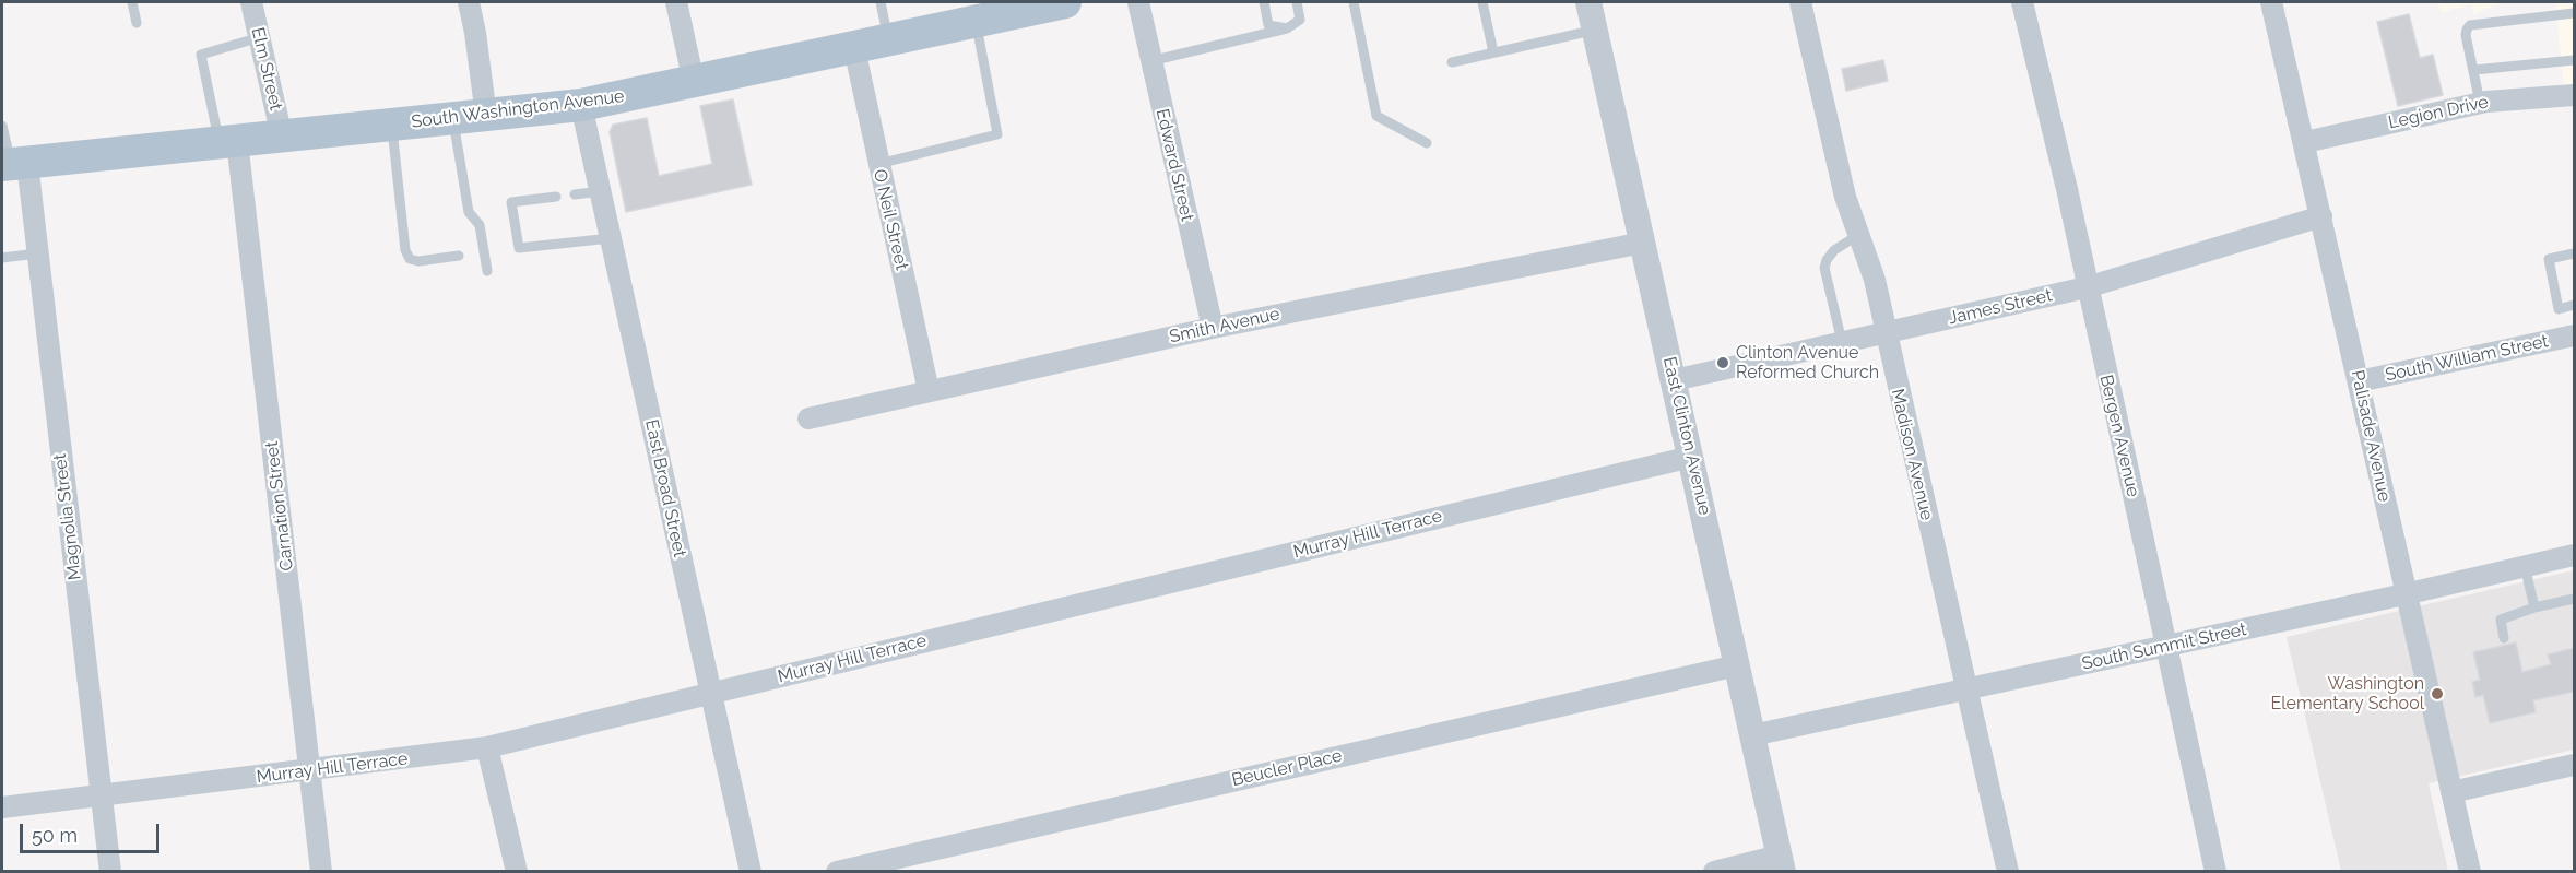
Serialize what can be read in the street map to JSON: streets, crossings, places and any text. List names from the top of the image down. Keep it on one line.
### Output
{"streets":{"main road":["South Washington Avenue"],"street":["Elm Street","Legion Drive","Edward Street","O Neil Street","James Street","Smith Avenue","South William Street","East Clinton Avenue","Bergen Avenue","Palisade Avenue","Madison Avenue","East Broad Street","Carnation Street","Magnolia Street","Murray Hill Terrace","South Summit Street","Beucler Place"]},"crossings":[["Elm Street","South Washington Avenue"],["South Washington Avenue","O Neil Street"],["South Washington Avenue","East Broad Street"],["South Washington Avenue","Carnation Street"],["South Washington Avenue","Magnolia Street"],["Legion Drive","Palisade Avenue"],["Edward Street","Smith Avenue"],["O Neil Street","Smith Avenue"],["James Street","East Clinton Avenue"],["James Street","Bergen Avenue"],["James Street","Palisade Avenue"],["James Street","Madison Avenue"],["Smith Avenue","East Clinton Avenue"],["South William Street","Palisade Avenue"],["East Clinton Avenue","Murray Hill Terrace"],["East Clinton Avenue","South Summit Street"],["East Clinton Avenue","Beucler Place"],["Bergen Avenue","South Summit Street"],["Palisade Avenue","South Summit Street"],["Madison Avenue","South Summit Street"],["East Broad Street","Murray Hill Terrace"],["Carnation Street","Murray Hill Terrace"],["Magnolia Street","Murray Hill Terrace"]],"places":["Clinton Avenue Reformed Church","Washington Elementary School"],"scale_bar":"50 m"}
